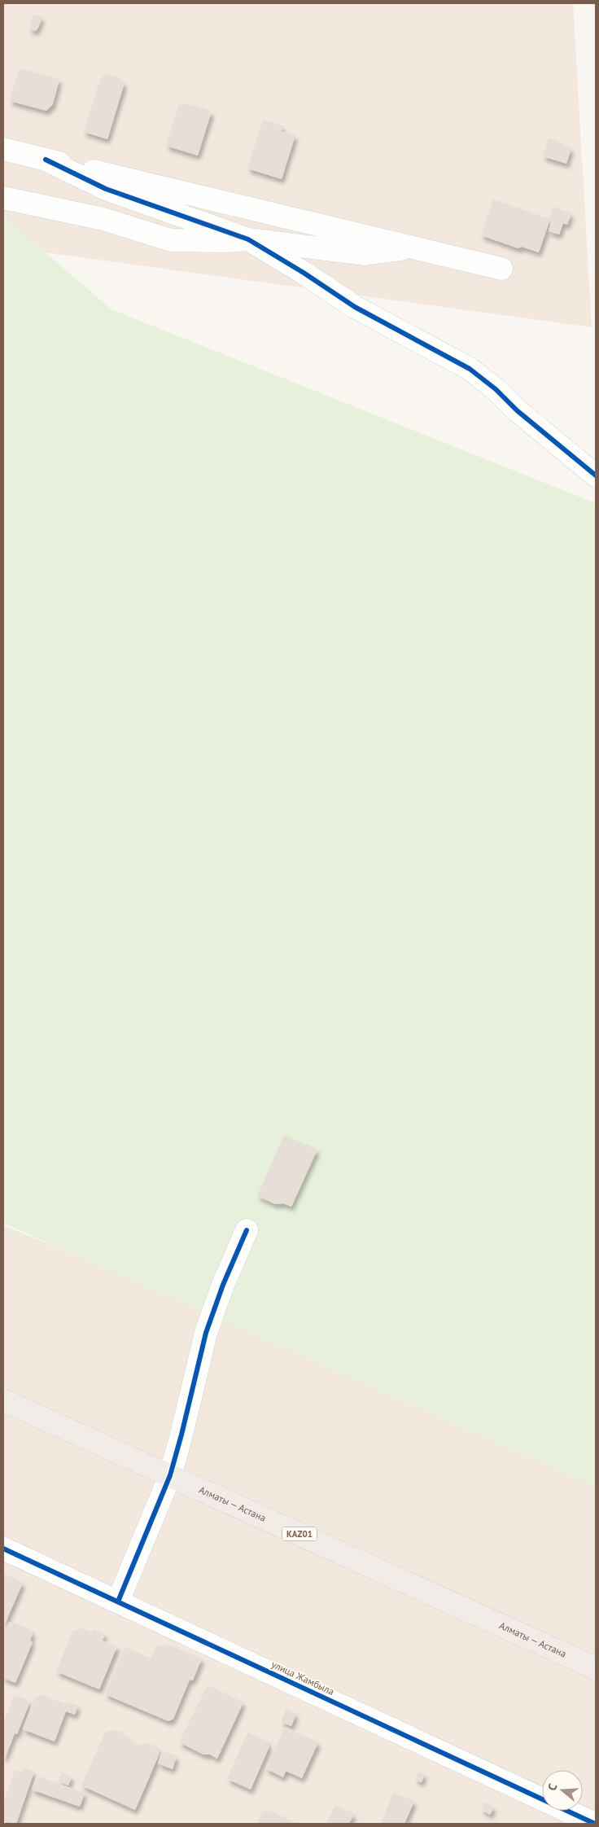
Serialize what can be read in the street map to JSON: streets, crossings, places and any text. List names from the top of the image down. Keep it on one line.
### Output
{"streets":{"highway":["Алматы — Астана","KАZ01"],"street":["улица Жамбыла"]},"north":"left"}
